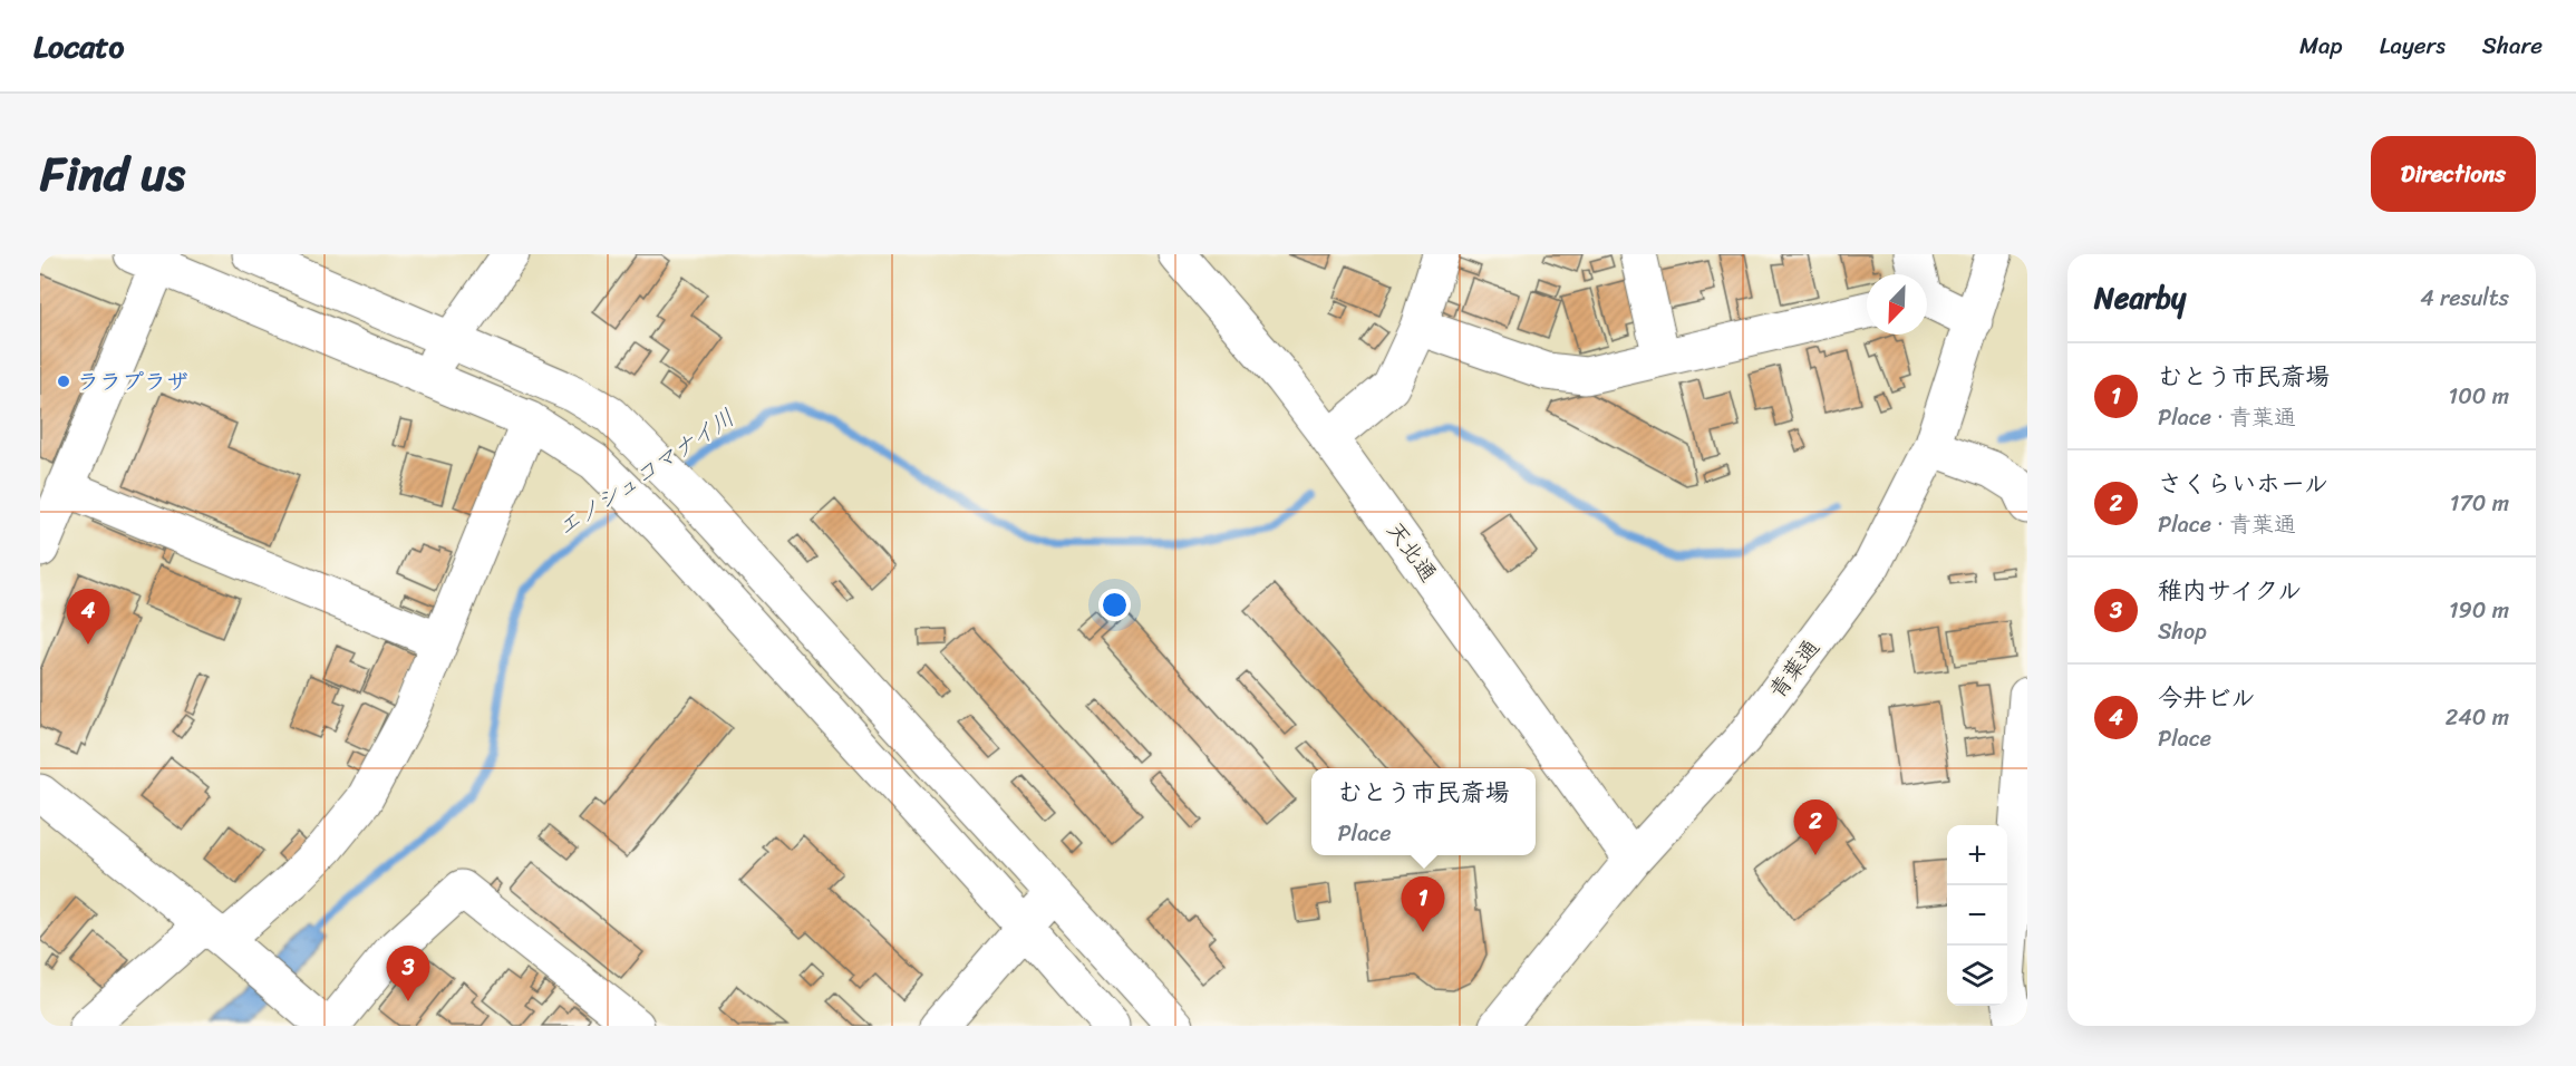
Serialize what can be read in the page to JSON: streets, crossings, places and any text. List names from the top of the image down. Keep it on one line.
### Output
{"streets":{"street":["天北通","青葉通"]},"crossings":[["天北通","青葉通"]],"water":["エノシュコマナイ川"],"places":["ララプラザ"],"north":"bottom left","page":{"header":"Locato","nav":["Map","Layers","Share"],"title":"Find us","buttons":"Directions","heading":["Nearby","4 results"],"list":[{"mark":"1","name":"むとう市民斎場","note":"Place · 青葉通","value":"100 m"},{"mark":"2","name":"さくらいホール","note":"Place · 青葉通","value":"170 m"},{"mark":"3","name":"稚内サイクル","note":"Shop","value":"190 m"},{"mark":"4","name":"今井ビル","note":"Place","value":"240 m"}],"pins":["4","2","1","3"],"popup":["むとう市民斎場","Place"],"map_buttons":["+","−"]}}
